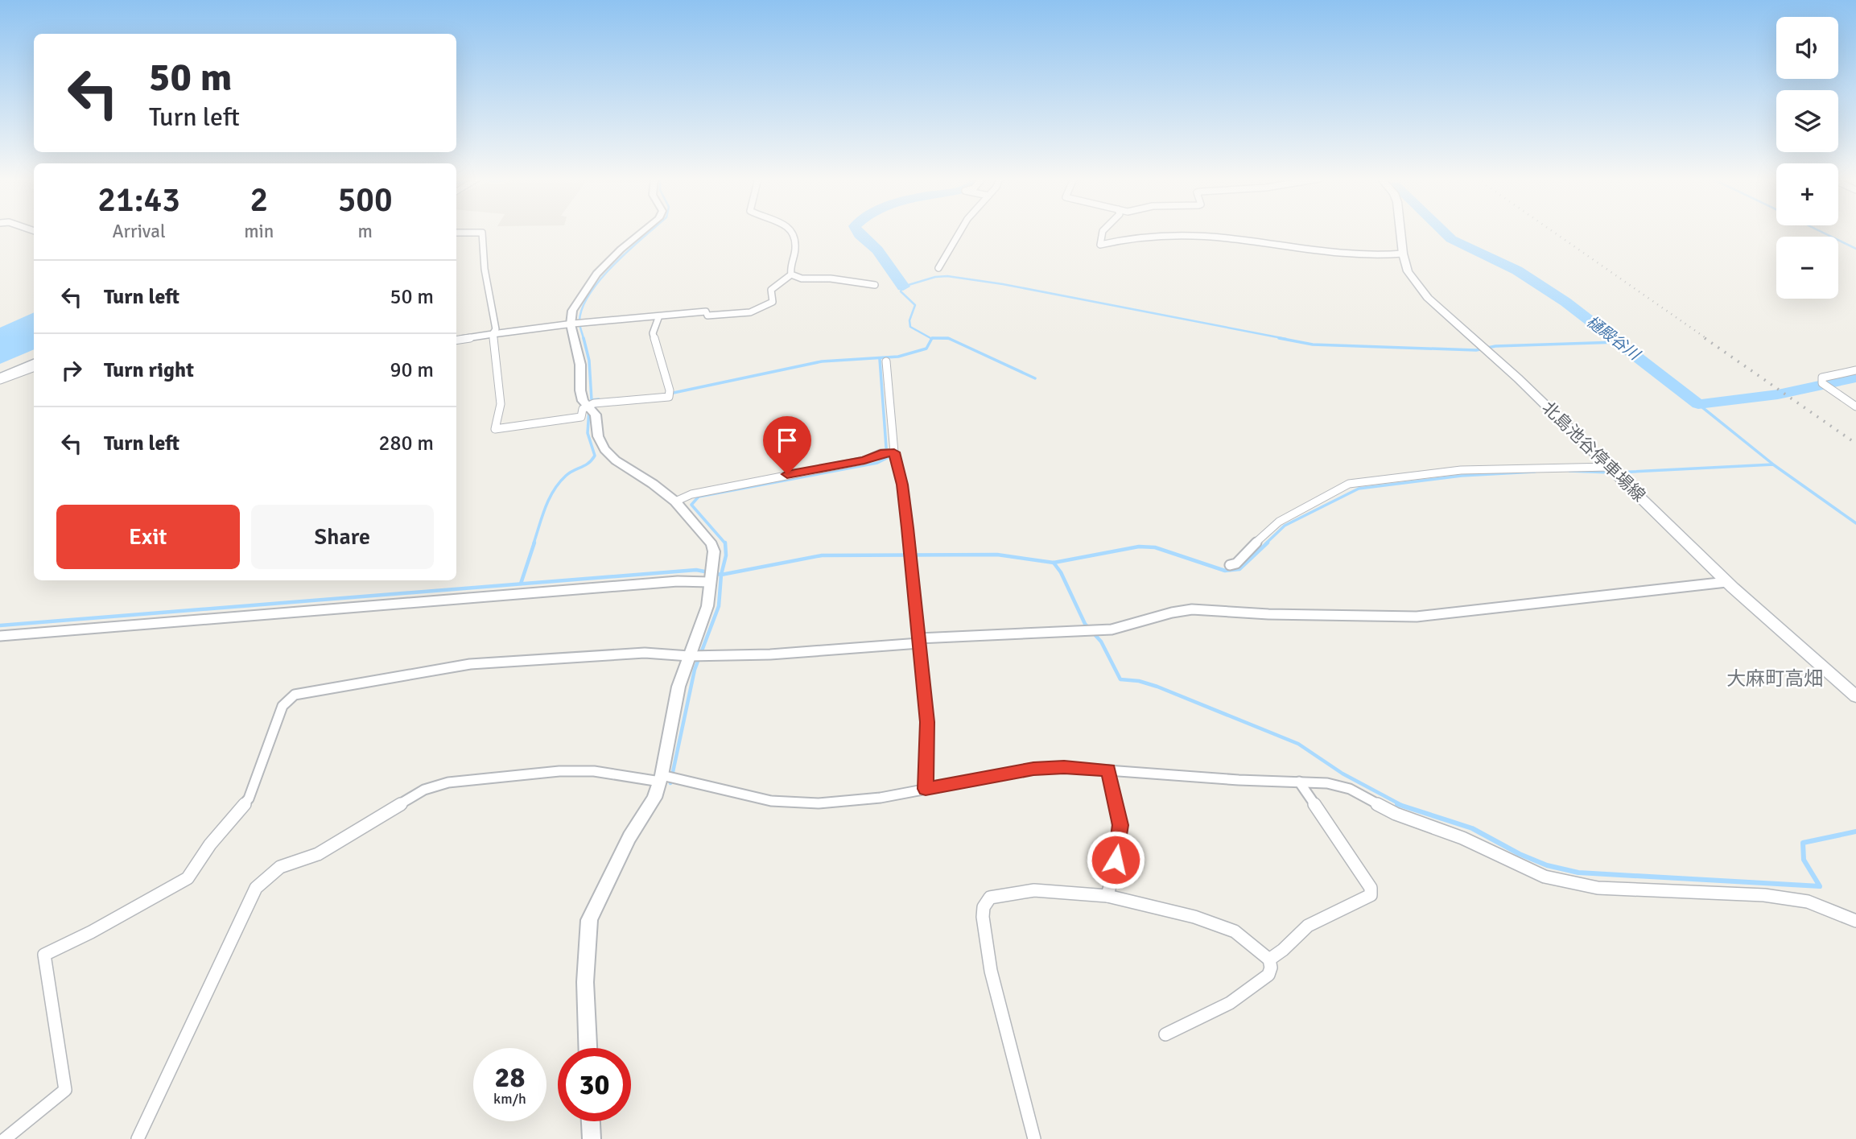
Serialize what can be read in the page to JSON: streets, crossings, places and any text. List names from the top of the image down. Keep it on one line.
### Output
{"streets":{"main road":["北島池谷停車場線"]},"districts":["大麻町高畑"],"water":["樋殿谷川"],"page":{"map_buttons":["+","−"],"turn":["50 m","Turn left"],"eta":["21:43","Arrival","2","min","500","m"],"list":[{"name":"Turn left","value":"50 m"},{"name":"Turn right","value":"90 m"},{"name":"Turn left","value":"280 m"}],"buttons":["Exit","Share"],"speed":"28 km/h","limit":"30"}}
